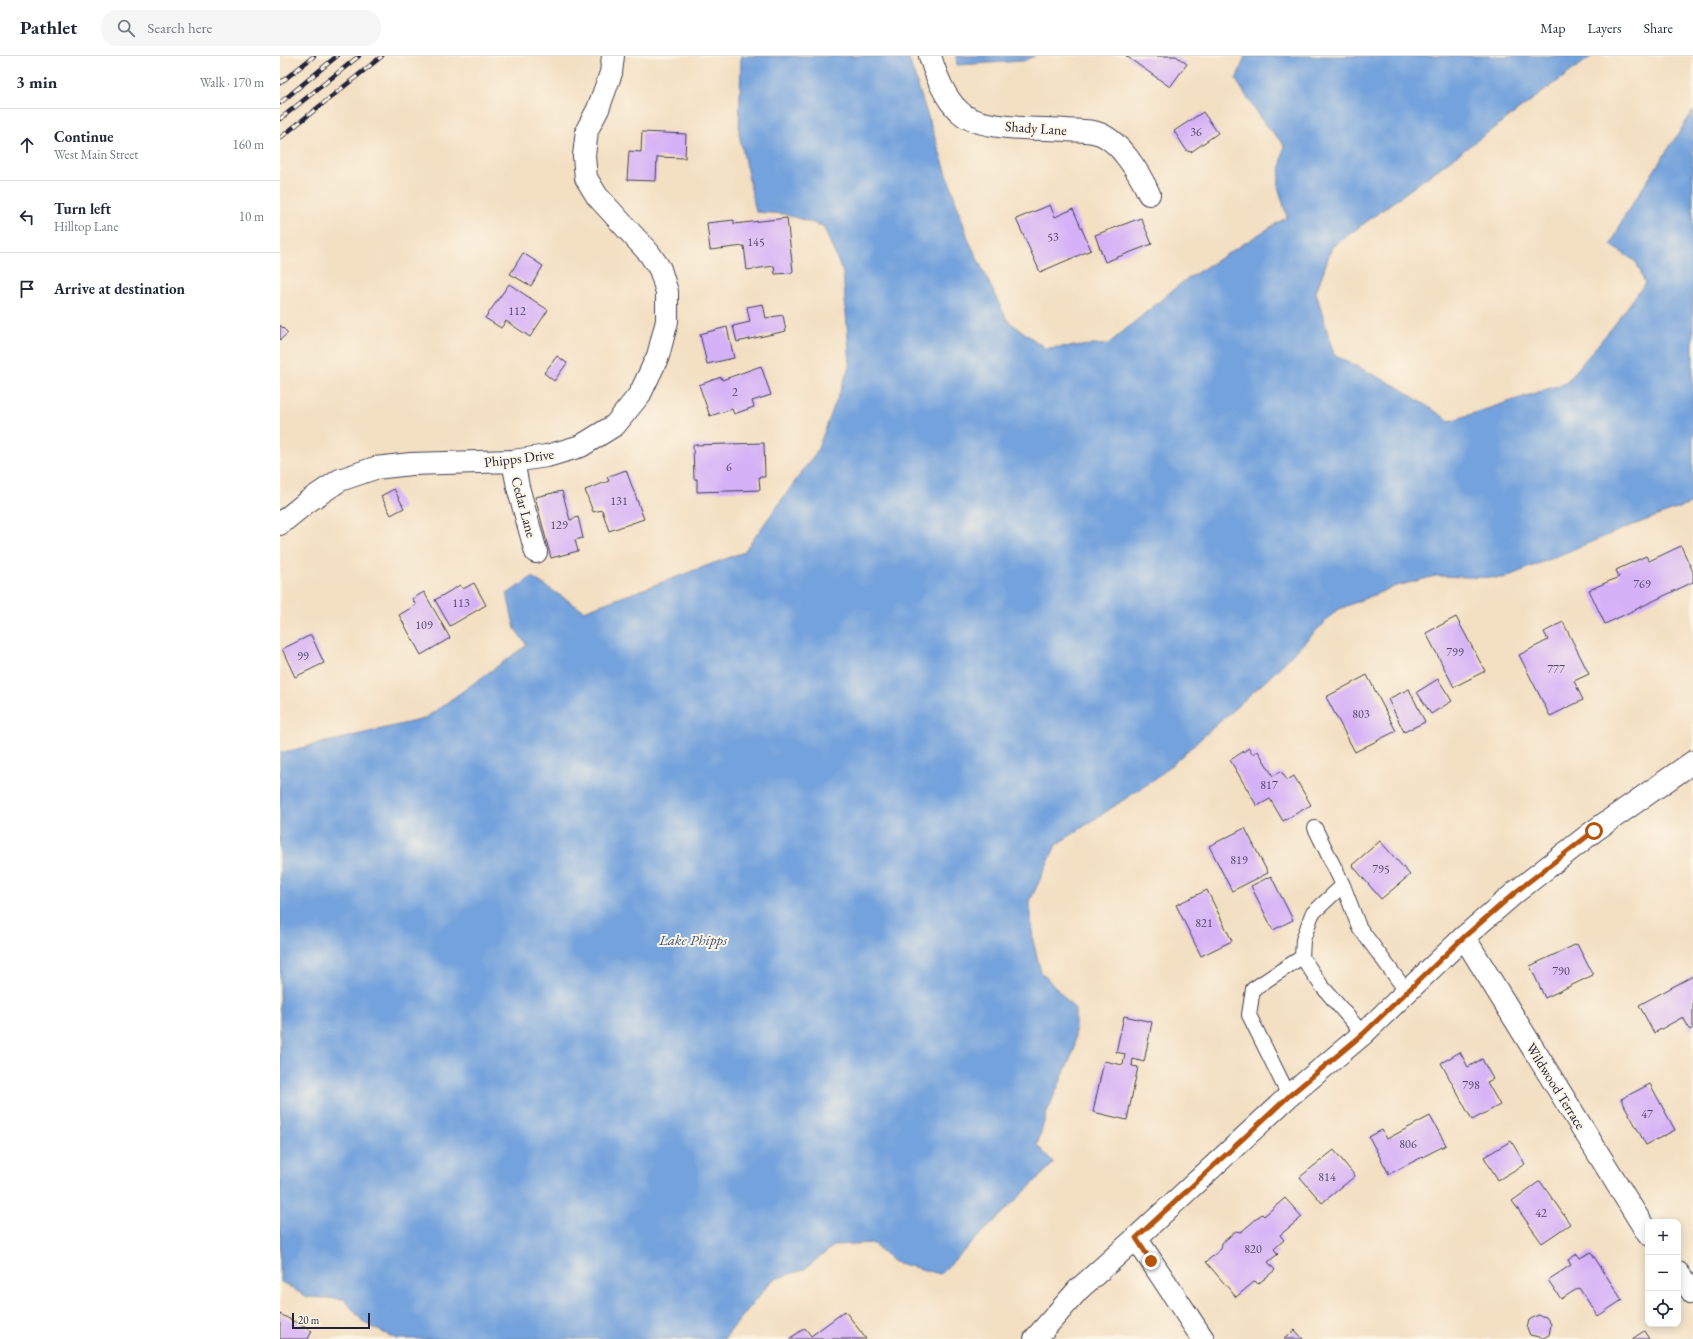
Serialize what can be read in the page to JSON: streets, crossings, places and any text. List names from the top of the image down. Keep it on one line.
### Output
{"streets":{"street":["Shady Lane","Phipps Drive","Cedar Lane","Wildwood Terrace"]},"crossings":[["Phipps Drive","Cedar Lane"]],"water":["Lake Phipps"],"house_numbers":["36","53","145","112","2","6","131","129","769","113","109","799","99","777","803","817","819","795","821","790","798","47","806","814","42","820"],"scale_bar":"20 m","page":{"header":"Pathlet","search":"Search here","nav":["Map","Layers","Share"],"heading":["3 min","Walk · 170 m"],"list":[["Continue","West Main Street","160 m"],["Turn left","Hilltop Lane","10 m"],"Arrive at destination"],"map_buttons":["+","−"],"scale":"20 m"}}
